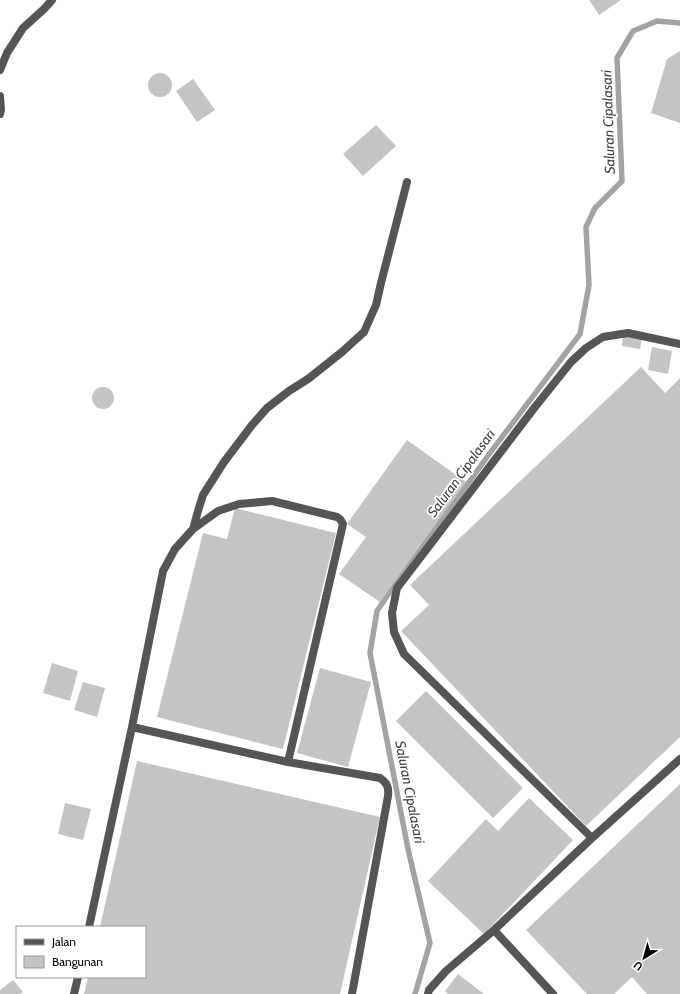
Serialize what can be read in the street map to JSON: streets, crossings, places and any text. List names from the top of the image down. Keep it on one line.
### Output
{"water":["Saluran Cipalasari"],"legend":["Jalan","Bangunan"],"north":"bottom left"}
